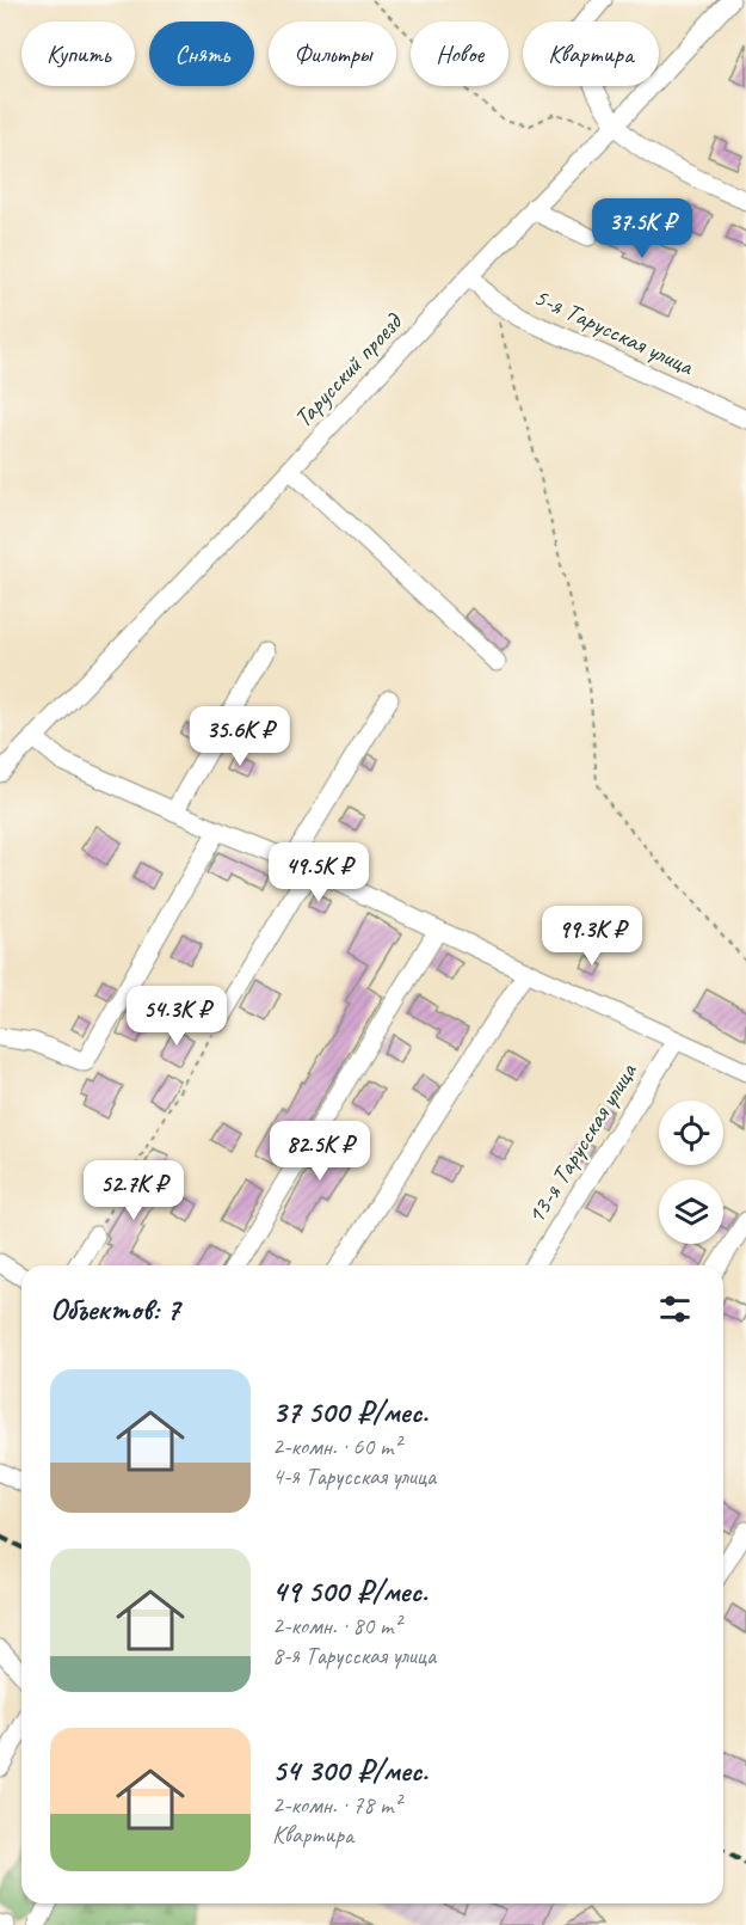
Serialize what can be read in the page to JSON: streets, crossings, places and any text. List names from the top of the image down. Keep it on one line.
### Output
{"streets":{"street":["5-я Тарусская улица","Тарусский проезд","13-я Тарусская улица"]},"crossings":[["5-я Тарусская улица","Тарусский проезд"]],"page":{"chip":["Купить","Снять","Фильтры","Новое","Квартира"],"price":["37.5K ₽","35.6K ₽","49.5K ₽","99.3K ₽","54.3K ₽","82.5K ₽","52.7K ₽"],"heading":"Объектов: 7","list":[{"name":"37 500 ₽/мес.","note":"2-комн. · 60 m² · 4-я Тарусская улица"},{"name":"49 500 ₽/мес.","note":"2-комн. · 80 m² · 8-я Тарусская улица"},{"name":"54 300 ₽/мес.","note":"2-комн. · 78 m² · Квартира"}]}}
